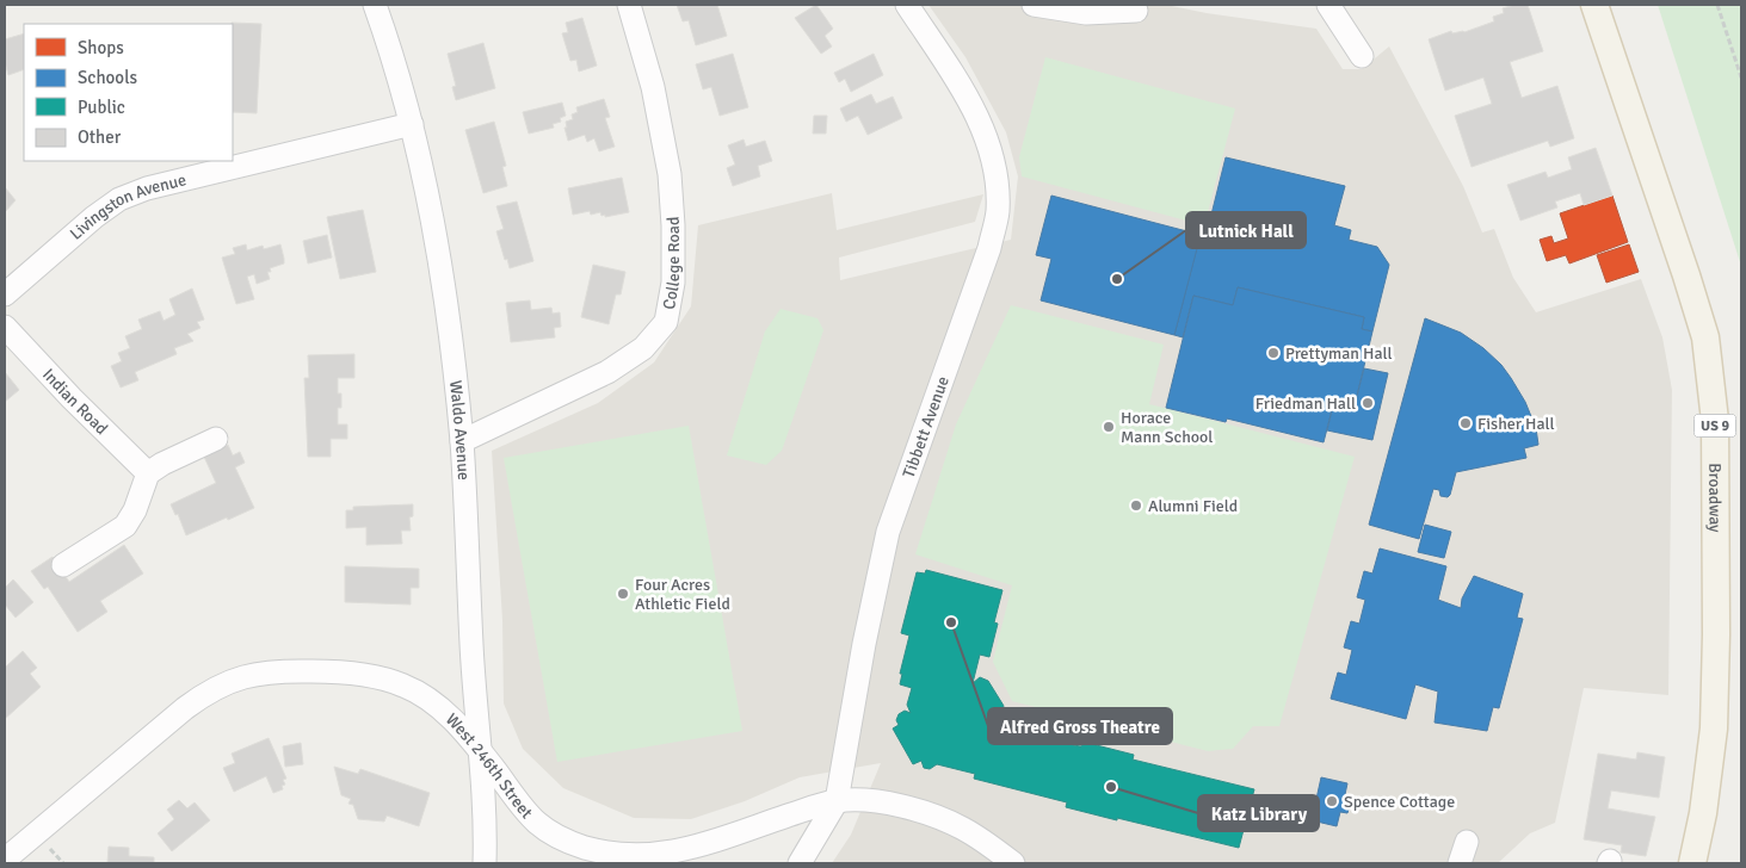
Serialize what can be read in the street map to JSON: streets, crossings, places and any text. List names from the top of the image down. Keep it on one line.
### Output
{"streets":{"main road":["US 9","Broadway"],"street":["Livingston Avenue","College Road","Indian Road","Tibbett Avenue","Waldo Avenue","West 246th Street"]},"crossings":[["Livingston Avenue","Waldo Avenue"],["College Road","Waldo Avenue"],["Tibbett Avenue","West 246th Street"],["Waldo Avenue","West 246th Street"]],"places":["Lutnick Hall","Prettyman Hall","Friedman Hall","Fisher Hall","Horace Mann School","Alumni Field","Four Acres Athletic Field","Alfred Gross Theatre","Katz Library","Spence Cottage"],"legend":["Shops","Schools","Public","Other"]}
